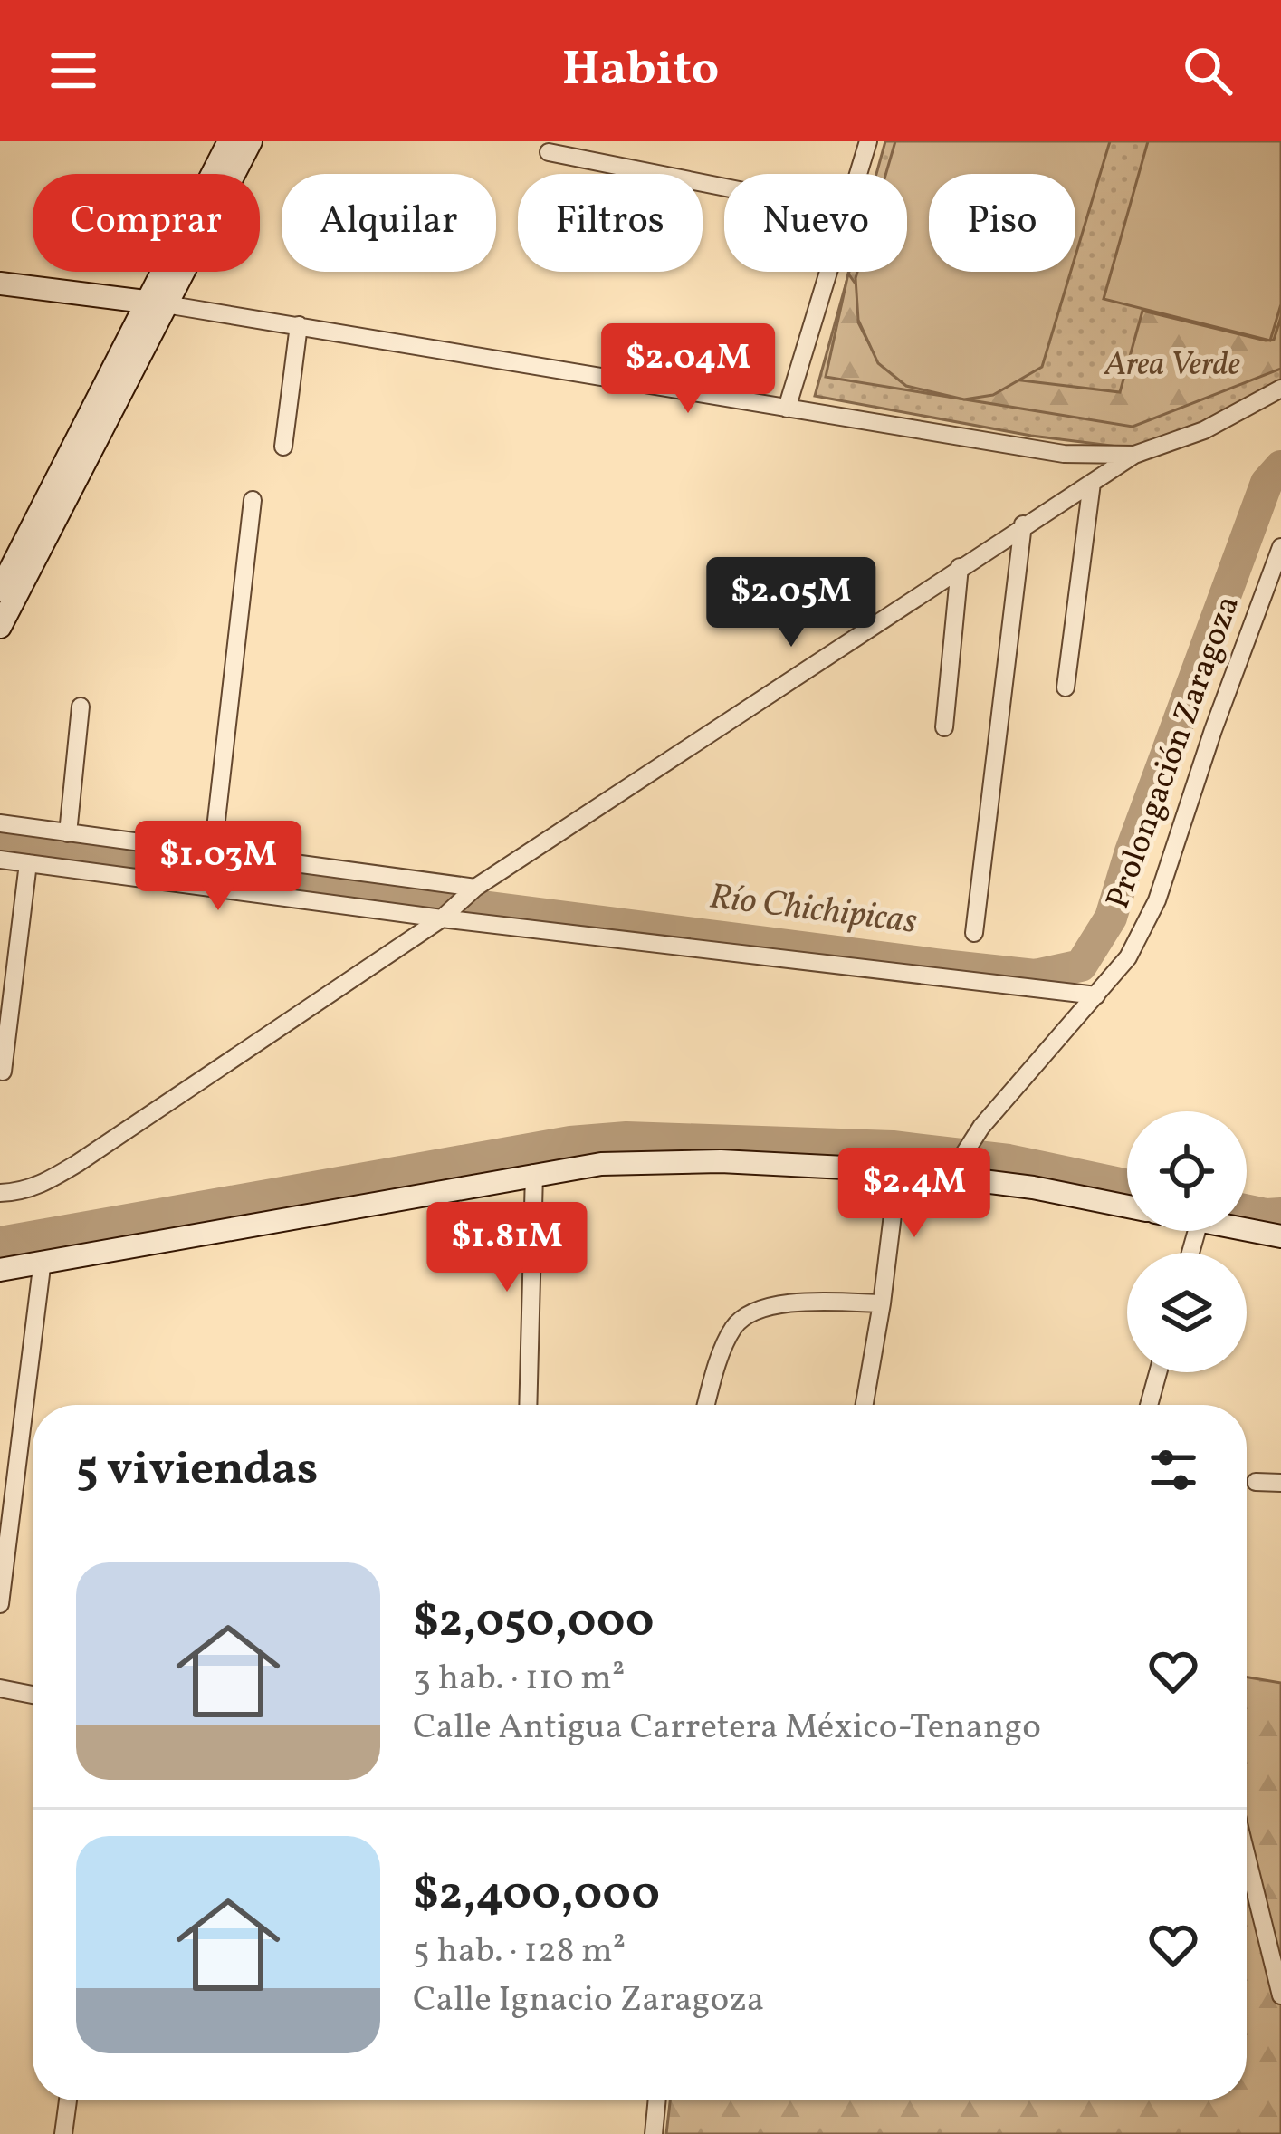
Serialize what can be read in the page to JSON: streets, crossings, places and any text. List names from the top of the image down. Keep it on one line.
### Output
{"streets":{"street":["Prolongación Zaragoza"]},"water":["Río Chichipicas"],"parks":["Area Verde"],"page":{"header":"Habito","chip":["Comprar","Alquilar","Filtros","Nuevo","Piso"],"price":["$2.04M","$2.05M","$1.03M","$2.4M","$1.81M"],"heading":"5 viviendas","list":[{"name":"$2,050,000","note":"3 hab. · 110 m² · Calle Antigua Carretera México-Tenango"},{"name":"$2,400,000","note":"5 hab. · 128 m² · Calle Ignacio Zaragoza"}]}}
